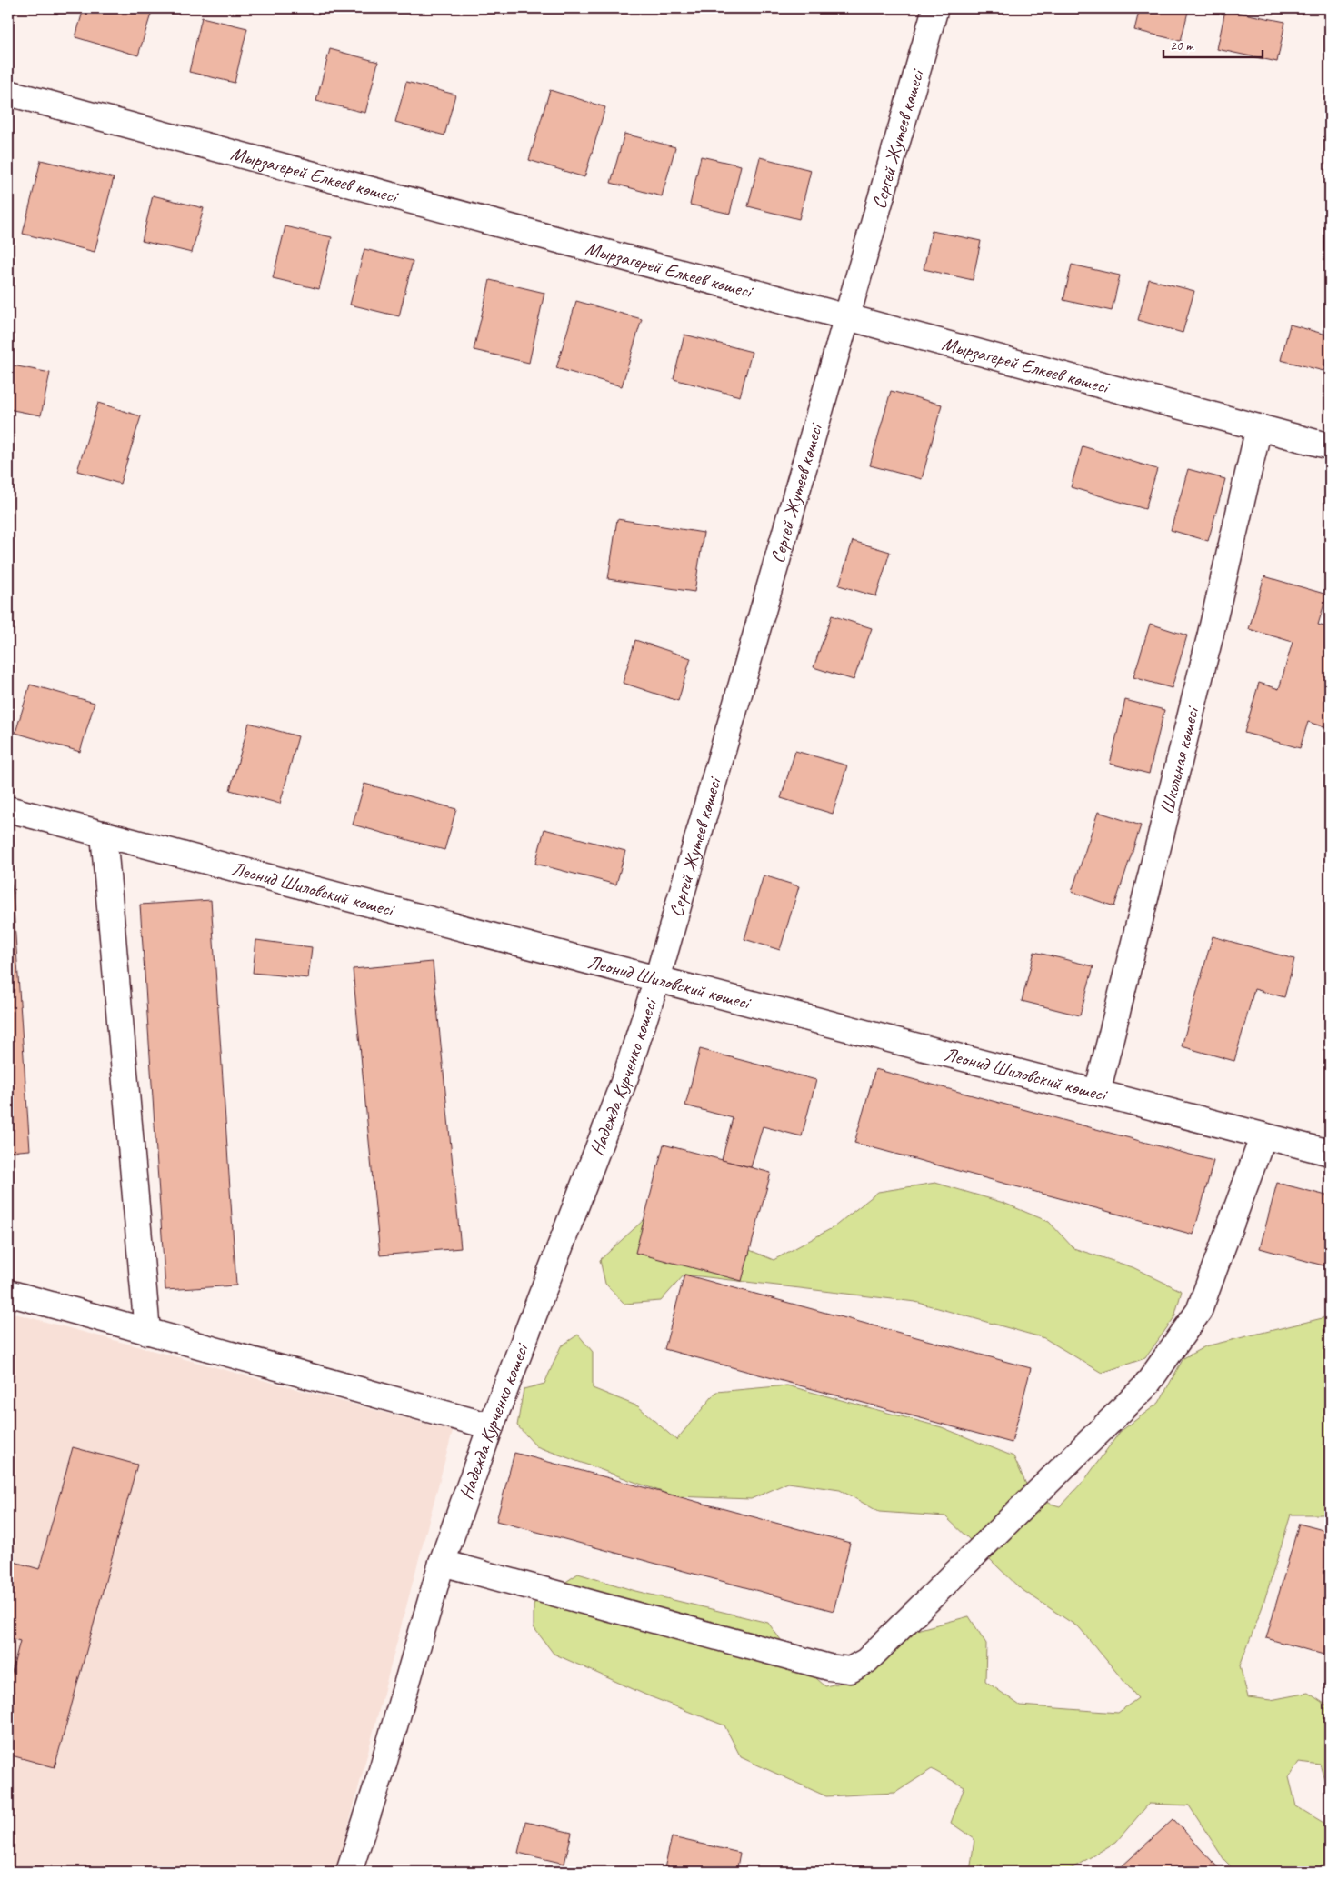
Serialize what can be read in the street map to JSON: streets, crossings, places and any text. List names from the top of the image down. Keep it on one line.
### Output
{"streets":{"street":["Сергей Жутеев көшесі","Мырзагерей Елкеев көшесі","Школьная көшесі","Леонид Шиловский көшесі","Надежда Курченко көшесі"]},"crossings":[["Сергей Жутеев көшесі","Мырзагерей Елкеев көшесі"],["Сергей Жутеев көшесі","Леонид Шиловский көшесі"],["Сергей Жутеев көшесі","Надежда Курченко көшесі"],["Мырзагерей Елкеев көшесі","Школьная көшесі"],["Школьная көшесі","Леонид Шиловский көшесі"],["Леонид Шиловский көшесі","Надежда Курченко көшесі"]],"scale_bar":"20 m"}
